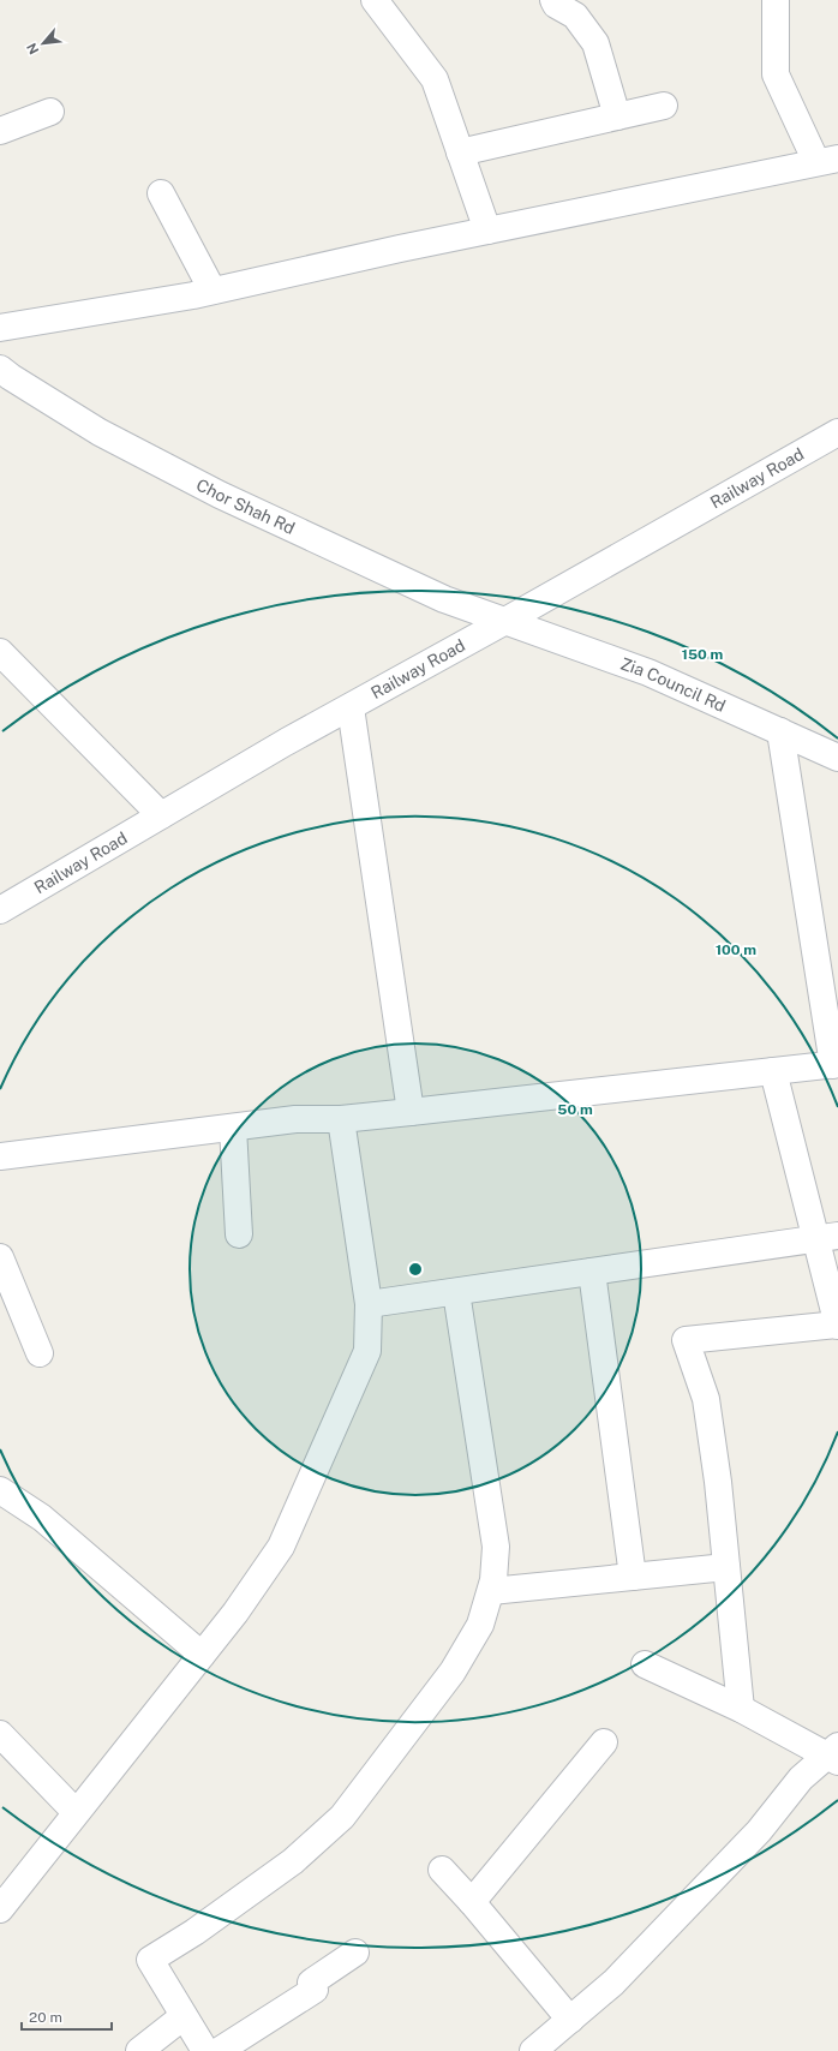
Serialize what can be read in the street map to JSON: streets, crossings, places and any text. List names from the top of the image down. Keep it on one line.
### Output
{"streets":{"street":["Railway Road","Chor Shah Rd","Zia Council Rd"]},"crossings":[["Railway Road","Chor Shah Rd"],["Railway Road","Zia Council Rd"],["Chor Shah Rd","Zia Council Rd"]],"scale_bar":"20 m","north":"bottom left","rings":["150 m","100 m","50 m"]}
